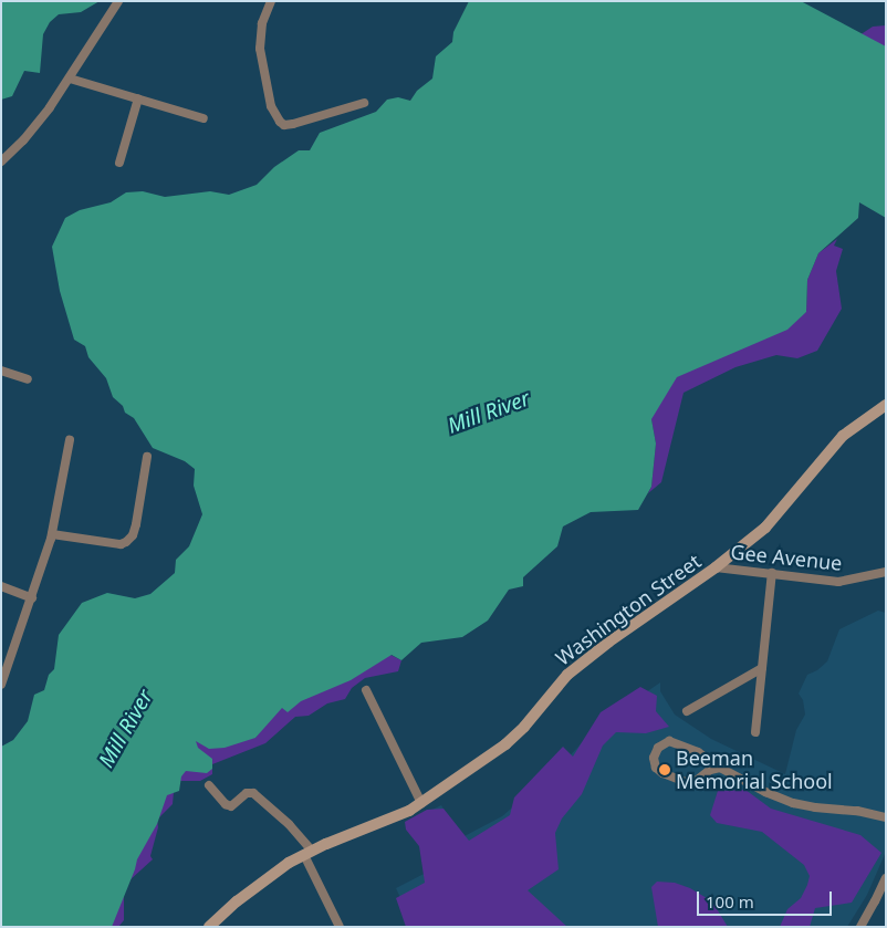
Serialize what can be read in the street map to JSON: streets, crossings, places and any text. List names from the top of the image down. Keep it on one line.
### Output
{"streets":{"main road":["Washington Street"],"street":["Gee Avenue"]},"crossings":[["Gee Avenue","Washington Street"]],"water":["Mill River"],"places":["Beeman Memorial School"],"scale_bar":"100 m"}
